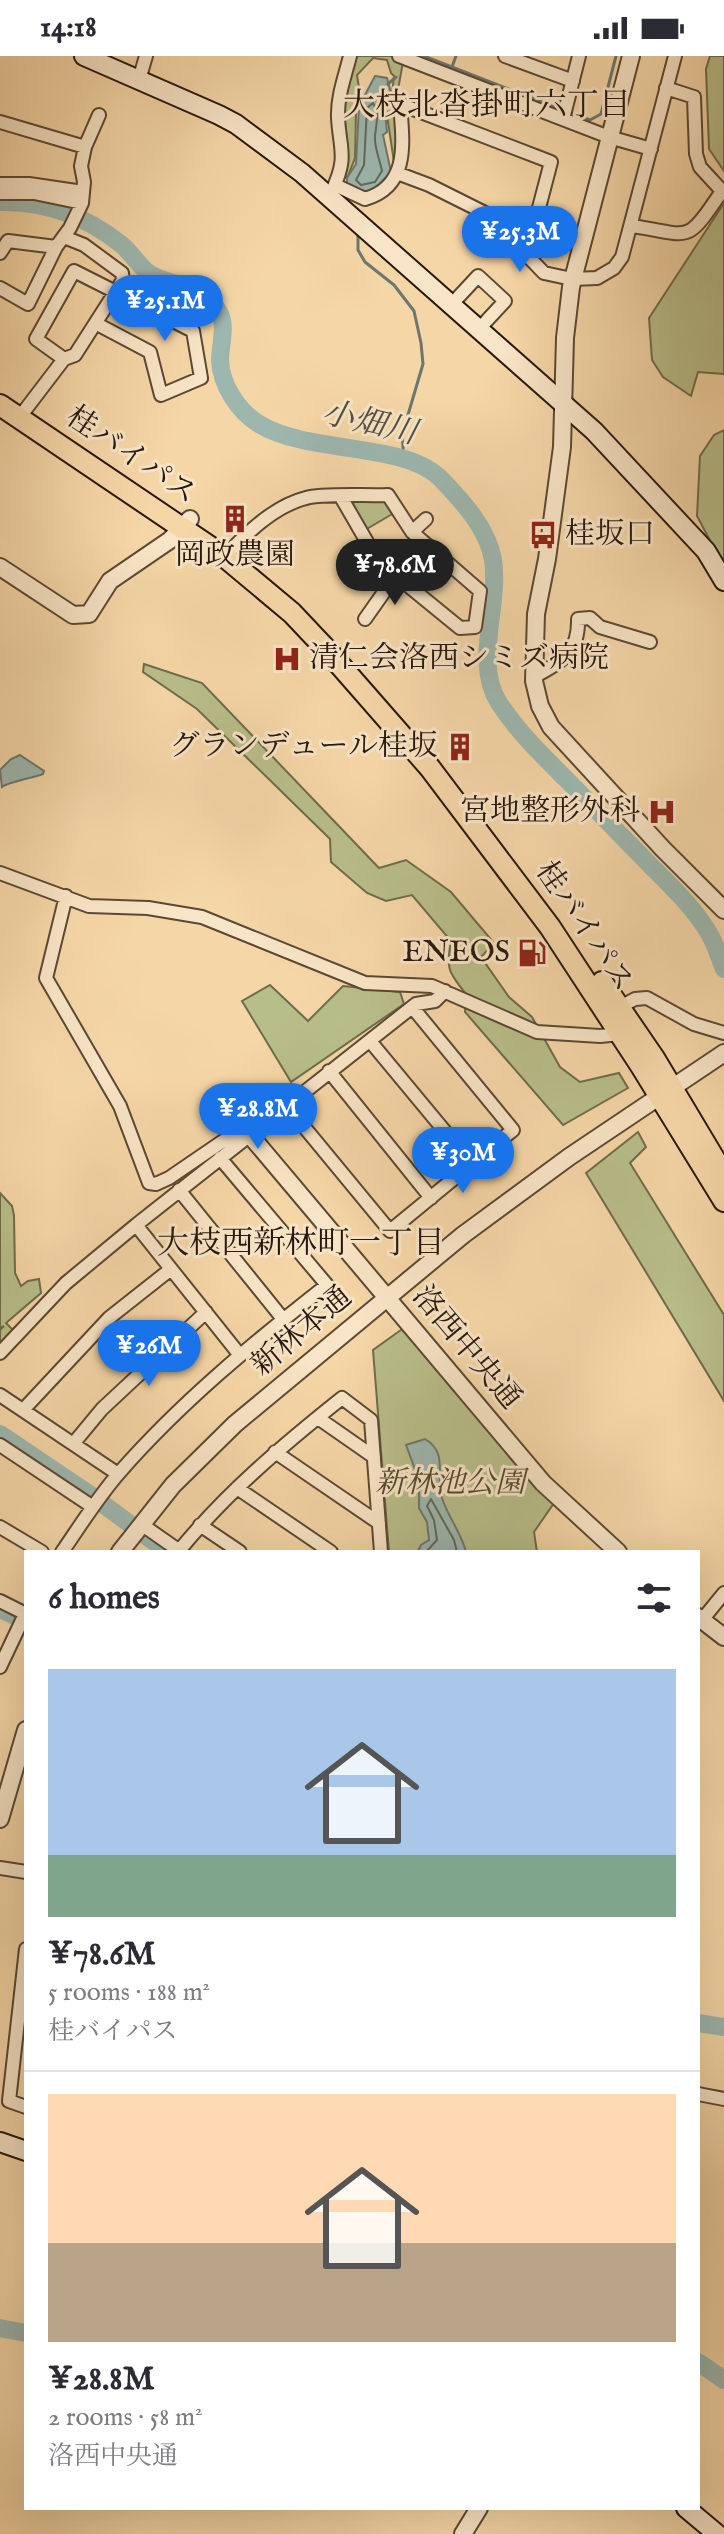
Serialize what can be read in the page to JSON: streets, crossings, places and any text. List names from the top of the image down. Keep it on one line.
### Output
{"streets":{"highway":["桂バイパス"],"street":["新林本通","洛西中央通"]},"crossings":[["桂バイパス","新林本通"],["新林本通","洛西中央通"]],"districts":["大枝北沓掛町六丁目","大枝西新林町一丁目"],"water":["小畑川"],"parks":["新林池公園"],"places":{"building":["岡政農園","グランデュール桂坂"],"bus stop":["桂坂口"],"hospital":["清仁会洛西シミズ病院","宮地整形外科"],"fuel station":["ENEOS"]},"page":{"status":"14:18","price":["¥25.3M","¥25.1M","¥78.6M","¥28.8M","¥30M","¥26M"],"heading":"6 homes","list":[{"name":"¥78.6M","note":"5 rooms · 188 m² · 桂バイパス"},{"name":"¥28.8M","note":"2 rooms · 58 m² · 洛西中央通"}]}}
